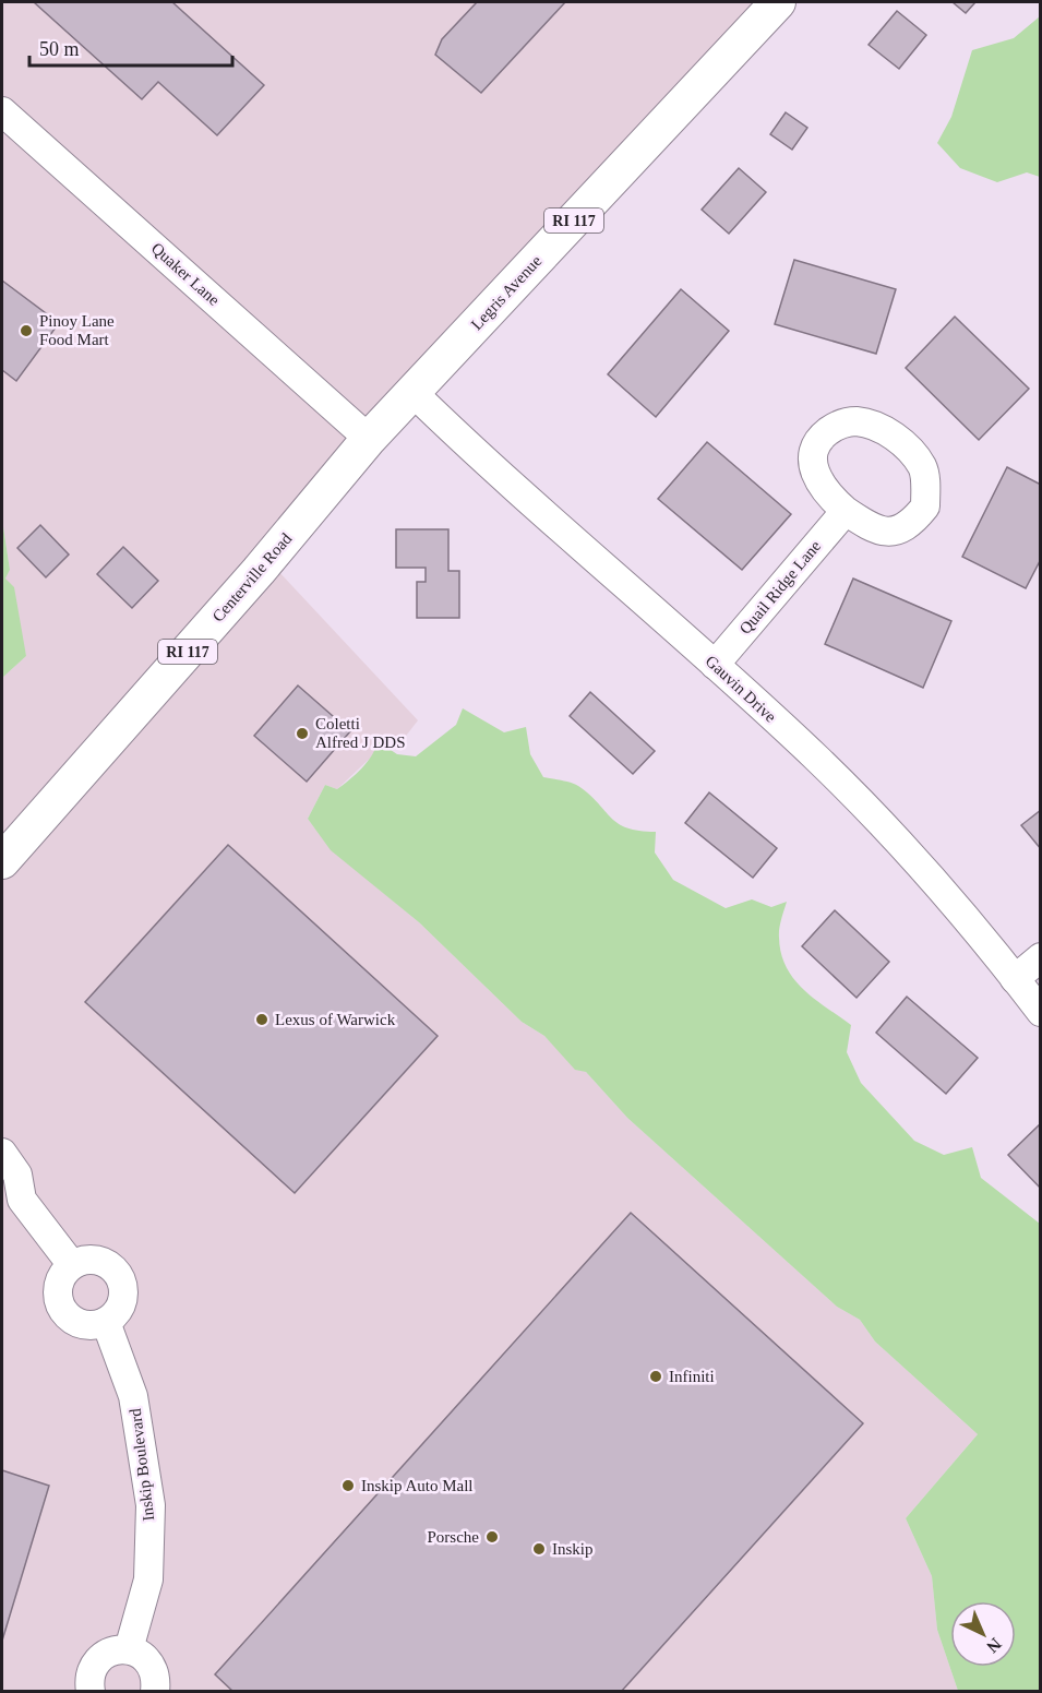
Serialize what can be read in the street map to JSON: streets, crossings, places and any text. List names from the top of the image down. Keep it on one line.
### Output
{"streets":{"main road":["RI 117","Legris Avenue","Centerville Road"],"street":["Quaker Lane","Quail Ridge Lane","Gauvin Drive","Inskip Boulevard"]},"crossings":[["Quaker Lane","Legris Avenue"],["Quaker Lane","Centerville Road"],["Legris Avenue","Centerville Road"],["Legris Avenue","Gauvin Drive"],["Quail Ridge Lane","Gauvin Drive"]],"places":["Pinoy Lane Food Mart","Coletti Alfred J DDS","Lexus of Warwick","Infiniti","Inskip Auto Mall","Porsche","Inskip"],"scale_bar":"50 m","north":"bottom right"}
